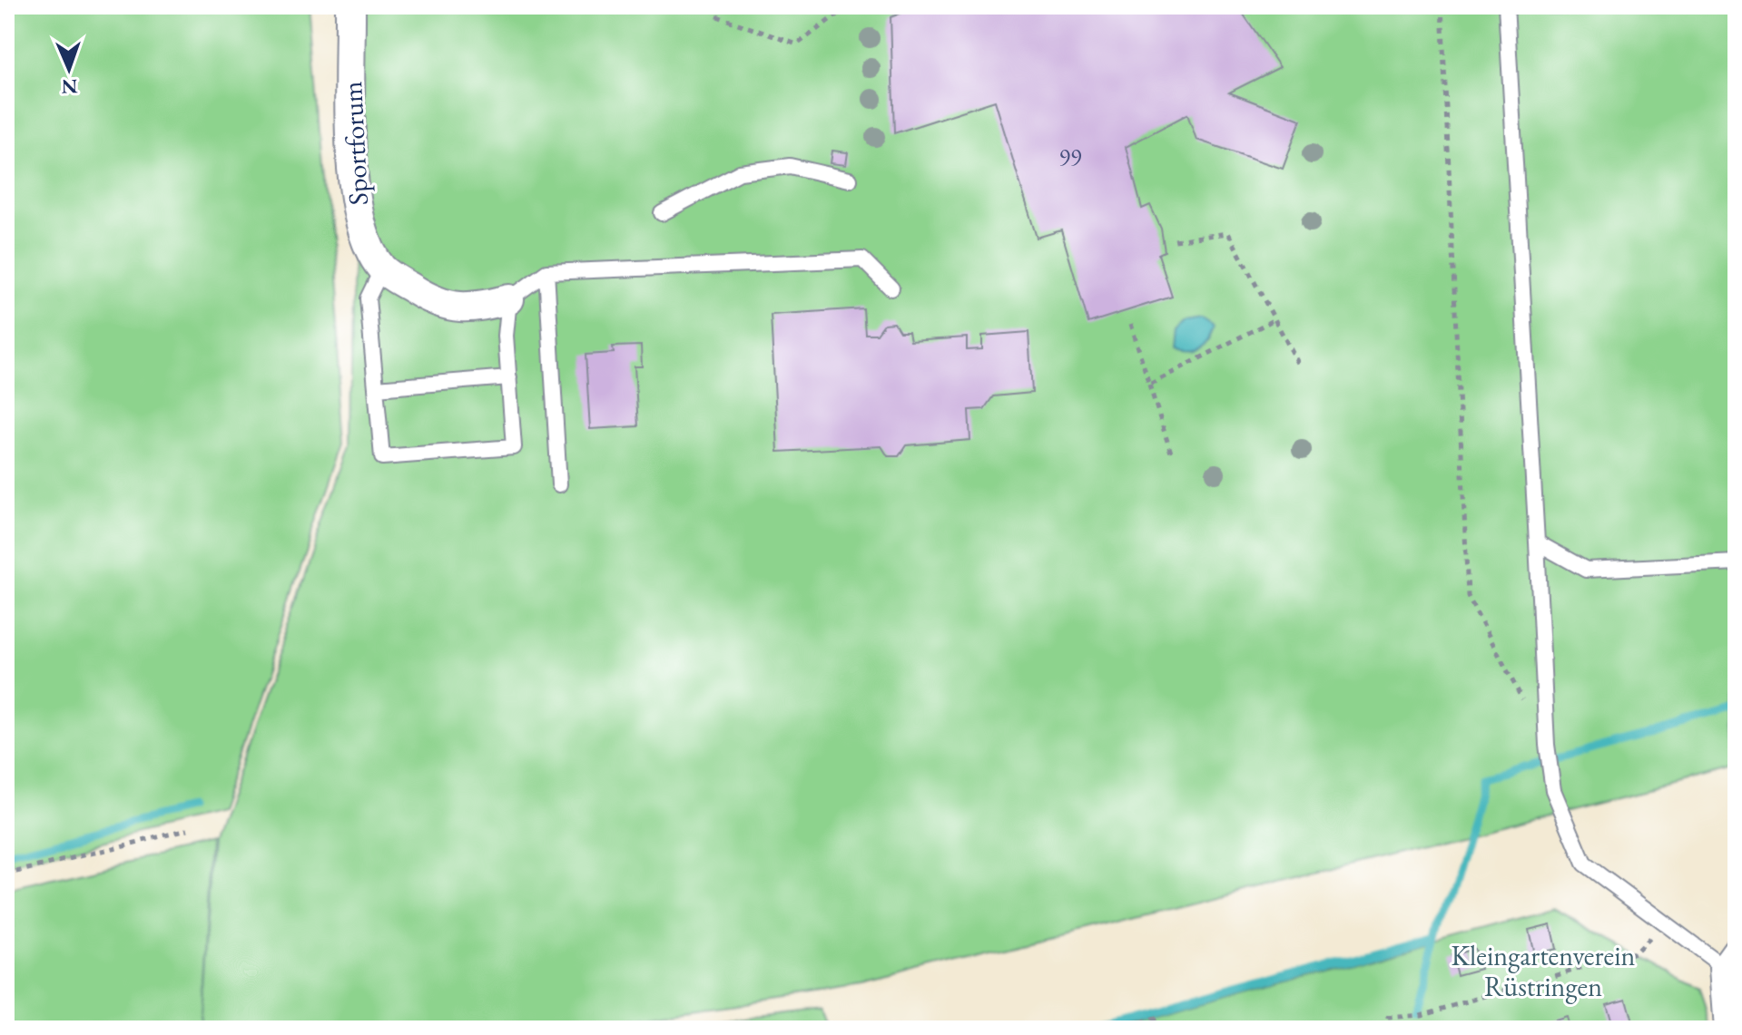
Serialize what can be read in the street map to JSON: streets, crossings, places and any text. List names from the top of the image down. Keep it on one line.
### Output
{"streets":{"street":["Sportforum"]},"parks":["Kleingartenverein Rüstringen"],"house_numbers":["99"],"north":"bottom"}
